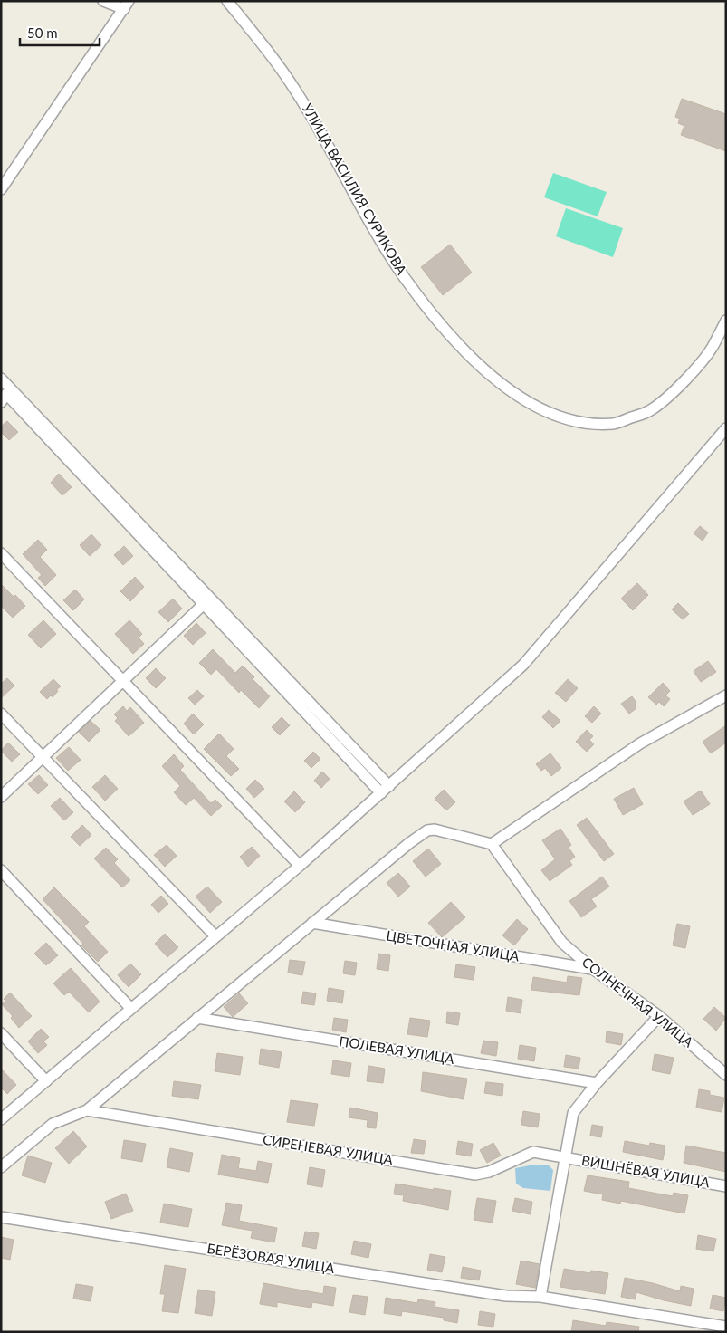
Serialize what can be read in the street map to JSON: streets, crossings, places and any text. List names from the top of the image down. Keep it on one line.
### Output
{"streets":{"street":["УЛИЦА ВАСИЛИЯ СУРИКОВА","ЦВЕТОЧНАЯ УЛИЦА","СОЛНЕЧНАЯ УЛИЦА","ПОЛЕВАЯ УЛИЦА","СИРЕНЕВАЯ УЛИЦА","ВИШНЁВАЯ УЛИЦА","БЕРЁЗОВАЯ УЛИЦА"]},"crossings":[["ЦВЕТОЧНАЯ УЛИЦА","СОЛНЕЧНАЯ УЛИЦА"],["СИРЕНЕВАЯ УЛИЦА","ВИШНЁВАЯ УЛИЦА"]],"scale_bar":"50 m"}
